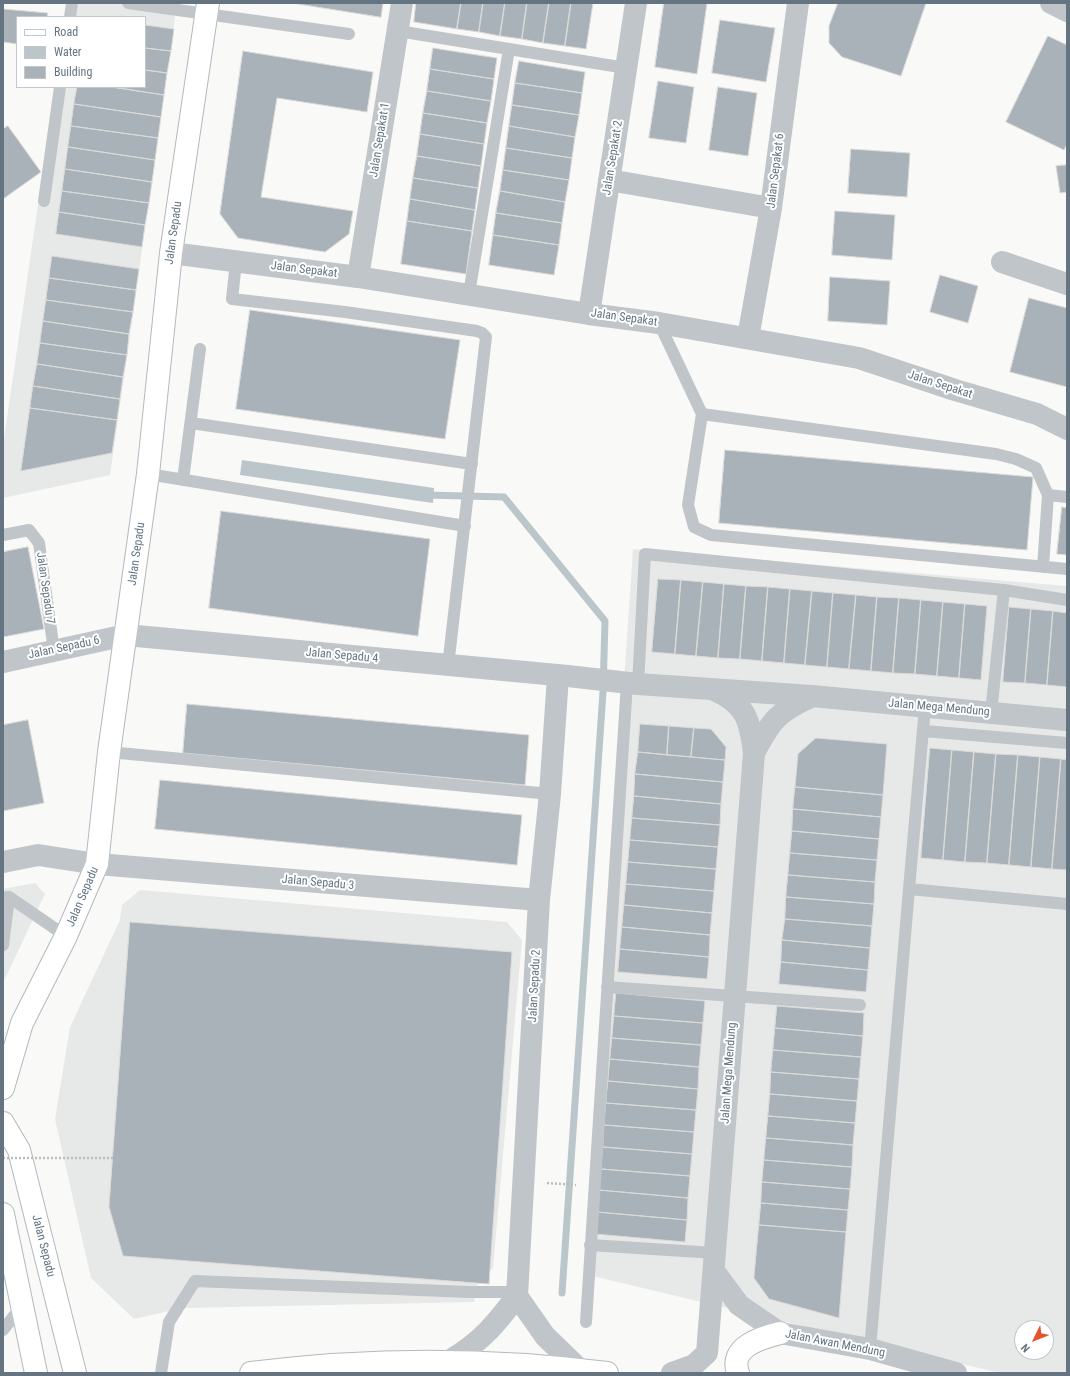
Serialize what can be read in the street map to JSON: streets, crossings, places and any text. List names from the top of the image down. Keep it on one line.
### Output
{"streets":{"street":["Jalan Sepakat 1","Jalan Sepakat 2","Jalan Sepakat 6","Jalan Sepadu","Jalan Sepakat","Jalan Sepadu 6","Jalan Sepadu 4","Jalan Mega Mendung","Jalan Sepadu 3","Jalan Sepadu 2","Jalan Awan Mendung"],"lane":["Jalan Sepadu 7"]},"crossings":[["Jalan Sepakat 1","Jalan Sepakat"],["Jalan Sepakat 2","Jalan Sepakat"],["Jalan Sepakat 6","Jalan Sepakat"],["Jalan Sepadu","Jalan Sepakat"],["Jalan Sepadu","Jalan Sepadu 6"],["Jalan Sepadu","Jalan Sepadu 4"],["Jalan Sepadu","Jalan Sepadu 3"],["Jalan Sepadu 7","Jalan Sepadu 6"],["Jalan Sepadu 6","Jalan Sepadu 4"],["Jalan Sepadu 4","Jalan Mega Mendung"],["Jalan Sepadu 4","Jalan Sepadu 2"],["Jalan Mega Mendung","Jalan Sepadu 2"],["Jalan Mega Mendung","Jalan Awan Mendung"],["Jalan Sepadu 3","Jalan Sepadu 2"]],"legend":["Road","Water","Building"],"north":"bottom left"}
